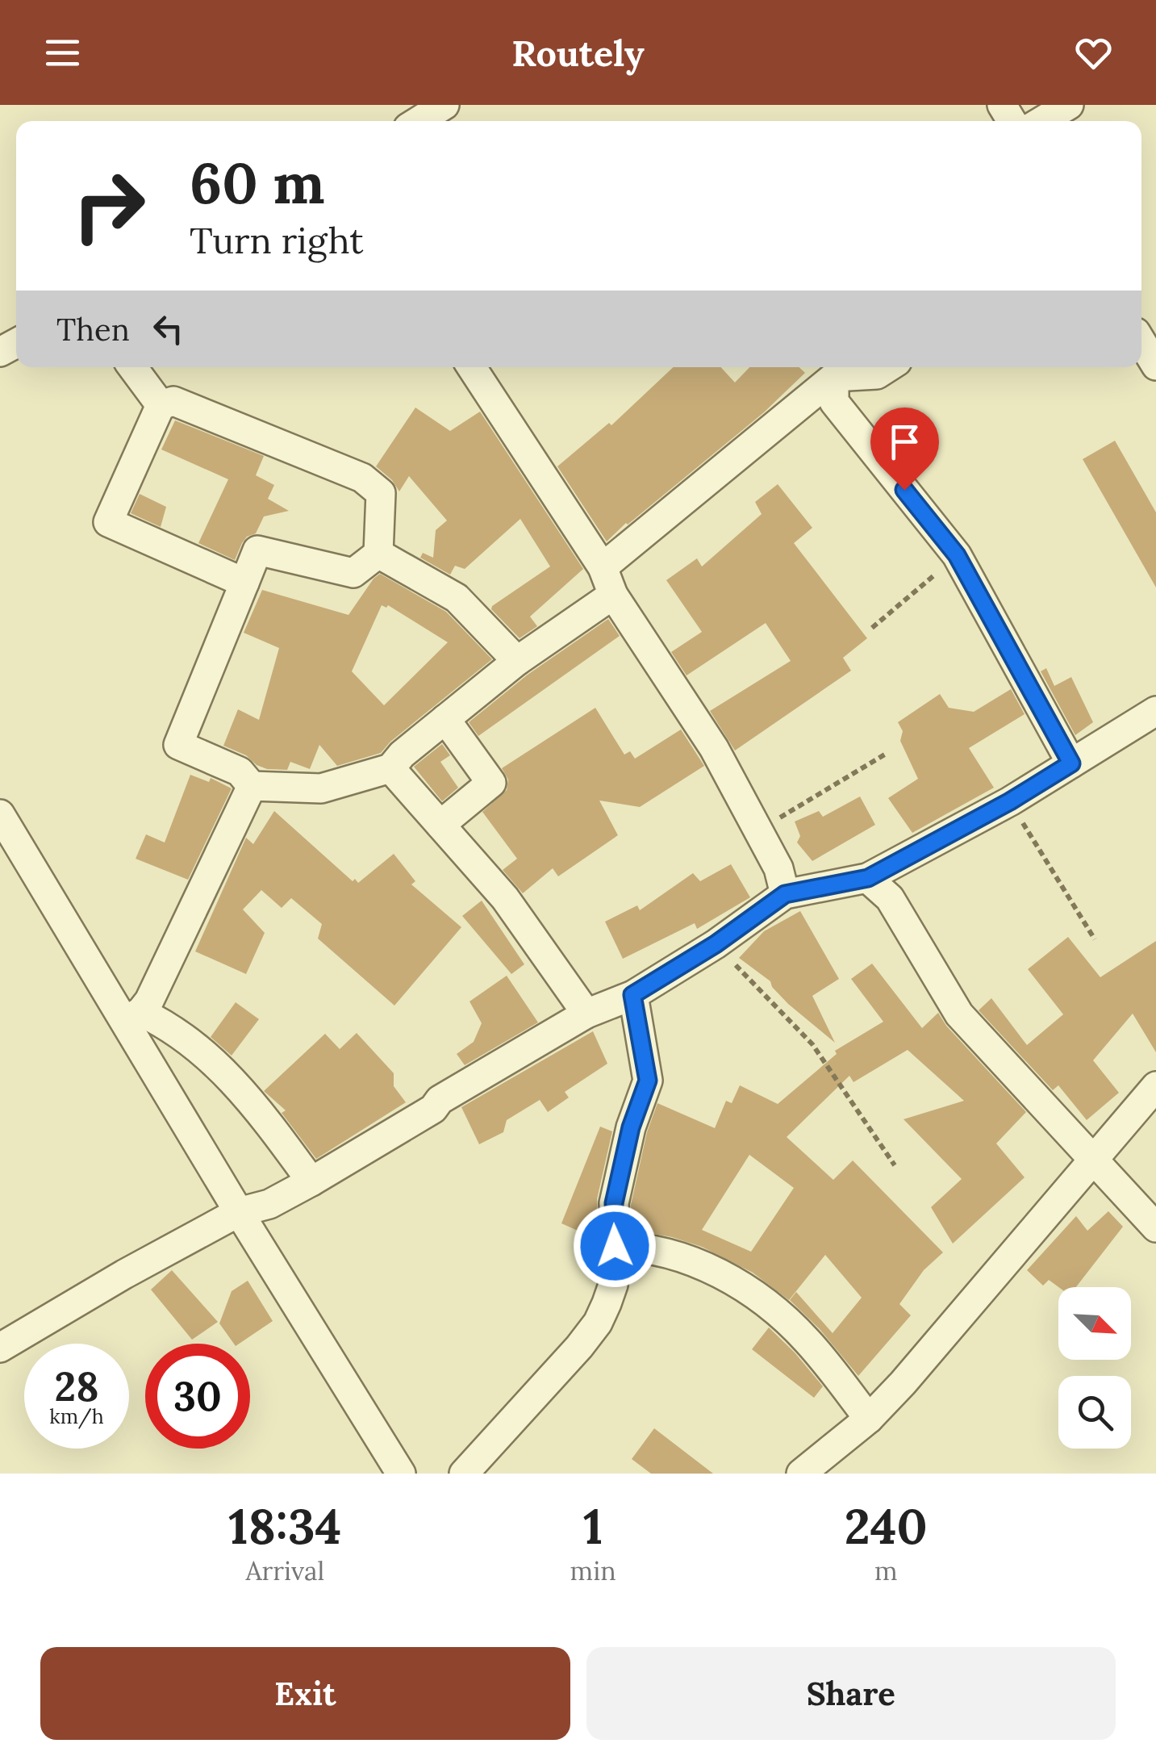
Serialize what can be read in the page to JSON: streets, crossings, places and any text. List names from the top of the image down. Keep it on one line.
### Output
{"north":"bottom right","page":{"header":"Routely","turn":["60 m","Turn right"],"then":"Then","speed":"28 km/h","limit":"30","eta":["18:34","Arrival","1","min","240","m"],"buttons":["Exit","Share"]}}
